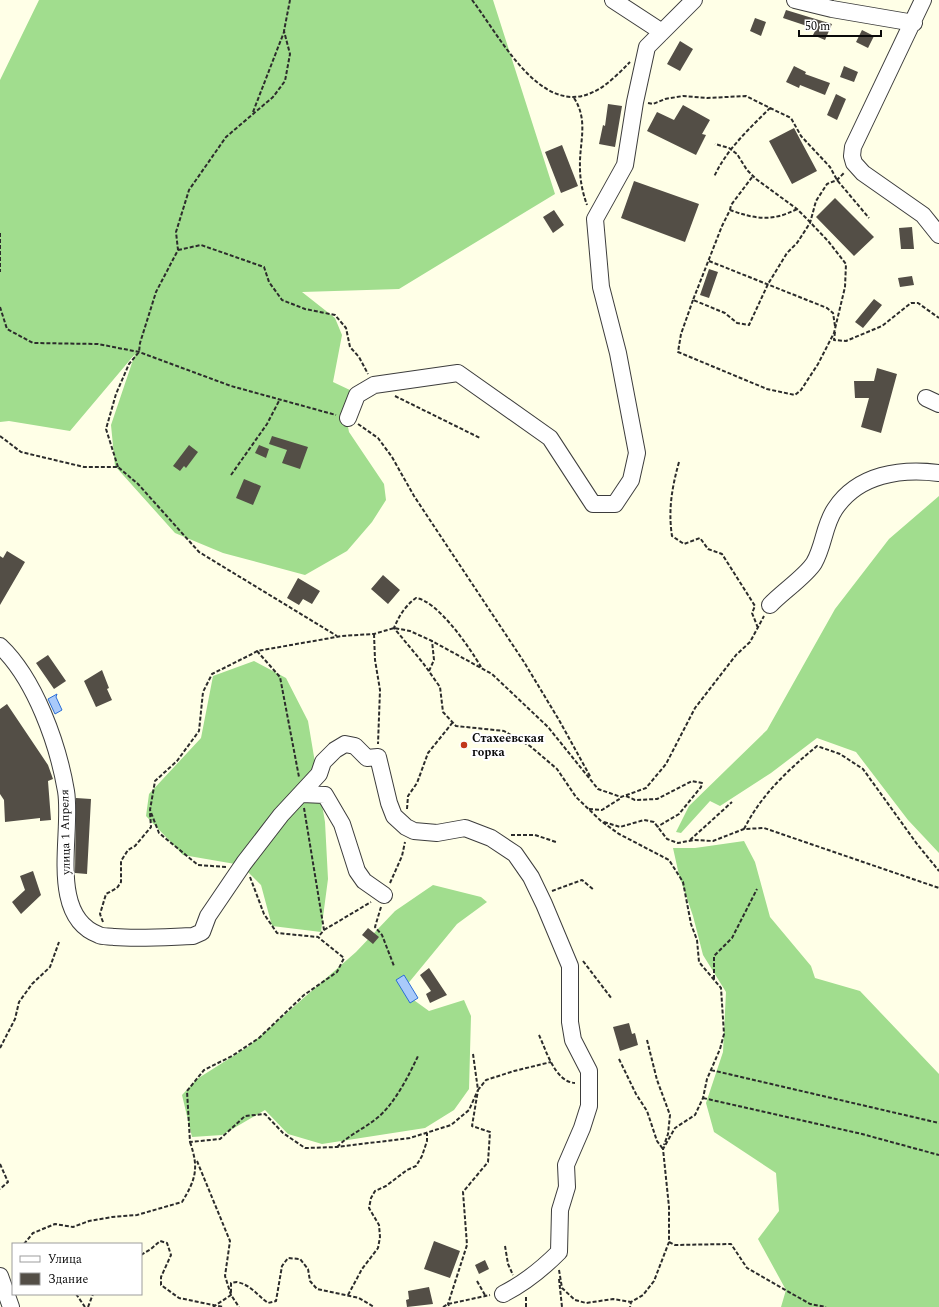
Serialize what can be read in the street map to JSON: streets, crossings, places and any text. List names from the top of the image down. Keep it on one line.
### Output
{"streets":{"street":["улица 1 Апреля"]},"places":["Стахеевская горка"],"legend":["Улица","Здание"],"scale_bar":"50 m"}
